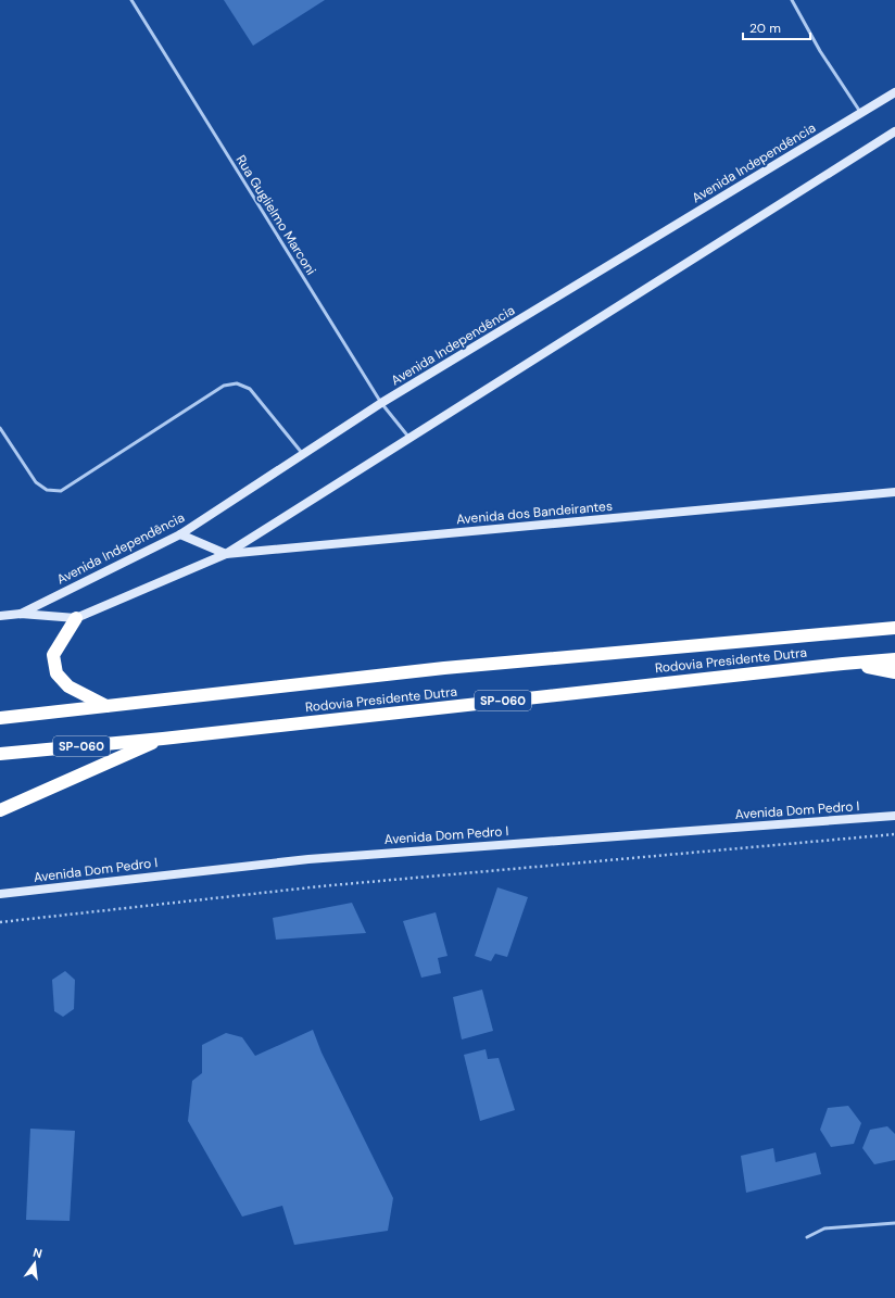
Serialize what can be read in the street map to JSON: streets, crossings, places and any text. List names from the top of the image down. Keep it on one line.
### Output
{"streets":{"highway":["Rodovia Presidente Dutra","SP-060"],"main road":["Avenida Independência","Avenida dos Bandeirantes","Avenida Dom Pedro I"],"lane":["Rua Guglielmo Marconi"]},"crossings":[["Avenida Independência","Rua Guglielmo Marconi"],["Avenida Independência","Avenida dos Bandeirantes"]],"scale_bar":"20 m","north":"top"}
